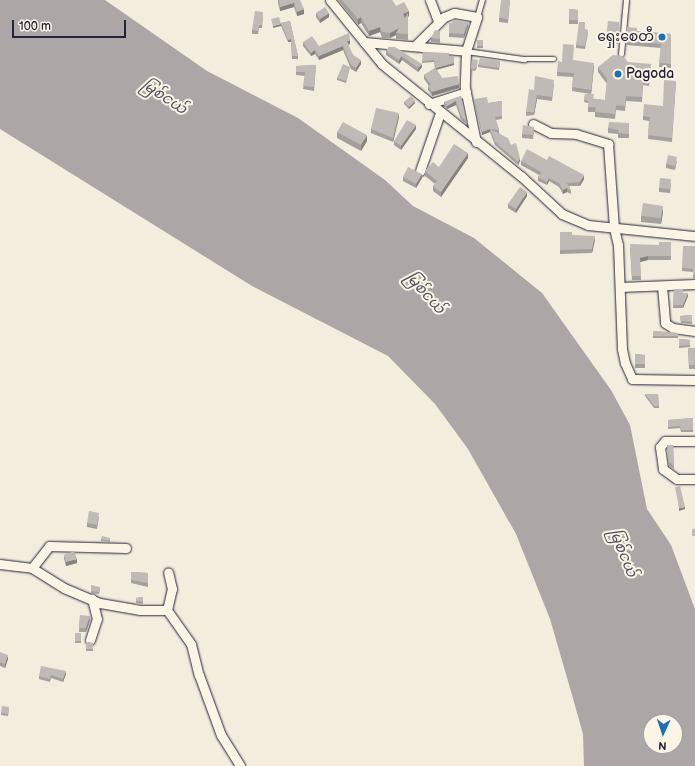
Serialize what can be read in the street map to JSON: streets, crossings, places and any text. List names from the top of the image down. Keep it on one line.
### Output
{"water":["မြစ်ငယ်"],"places":["ရှေးစေတီ","Pagoda"],"scale_bar":"100 m","north":"bottom"}
